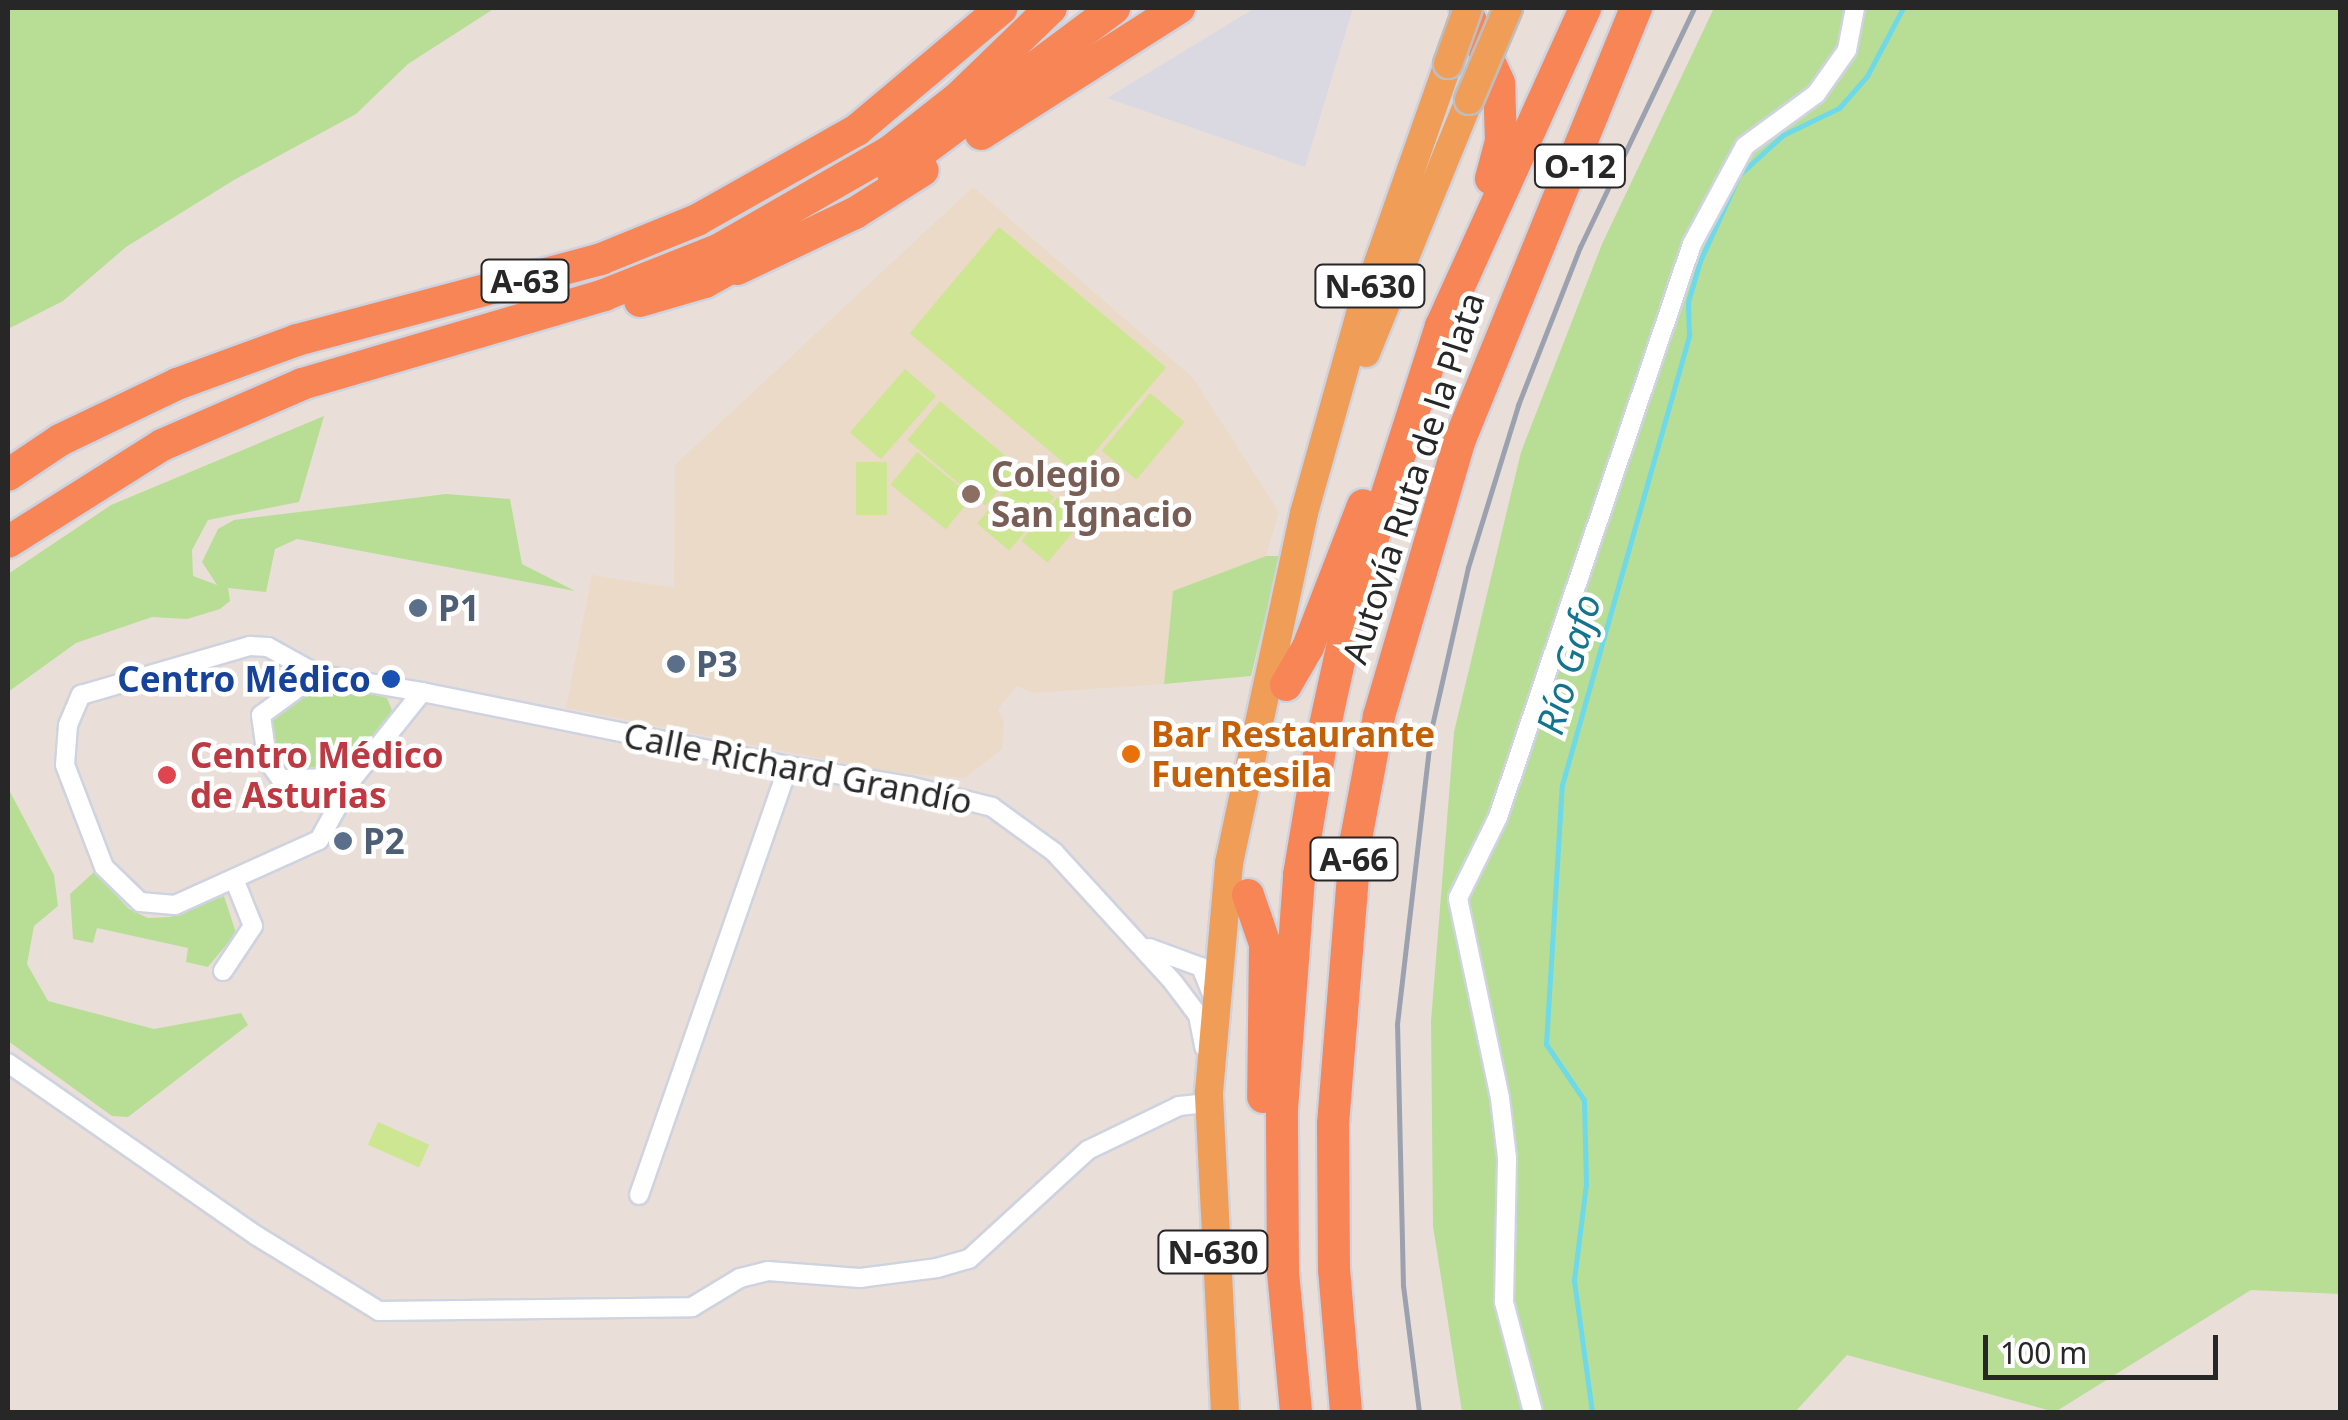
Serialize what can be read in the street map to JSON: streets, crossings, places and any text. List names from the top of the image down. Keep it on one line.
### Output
{"streets":{"highway":["O-12","A-63","N-630","Autovía Ruta de la Plata","A-66"],"street":["Calle Richard Grandío"]},"crossings":[["O-12","Autovía Ruta de la Plata"],["N-630","Calle Richard Grandío"]],"water":["Río Gafo"],"places":["Colegio San Ignacio","P1","P3","Centro Médico","Bar Restaurante Fuentesila","Centro Médico de Asturias","P2"],"scale_bar":"100 m"}
